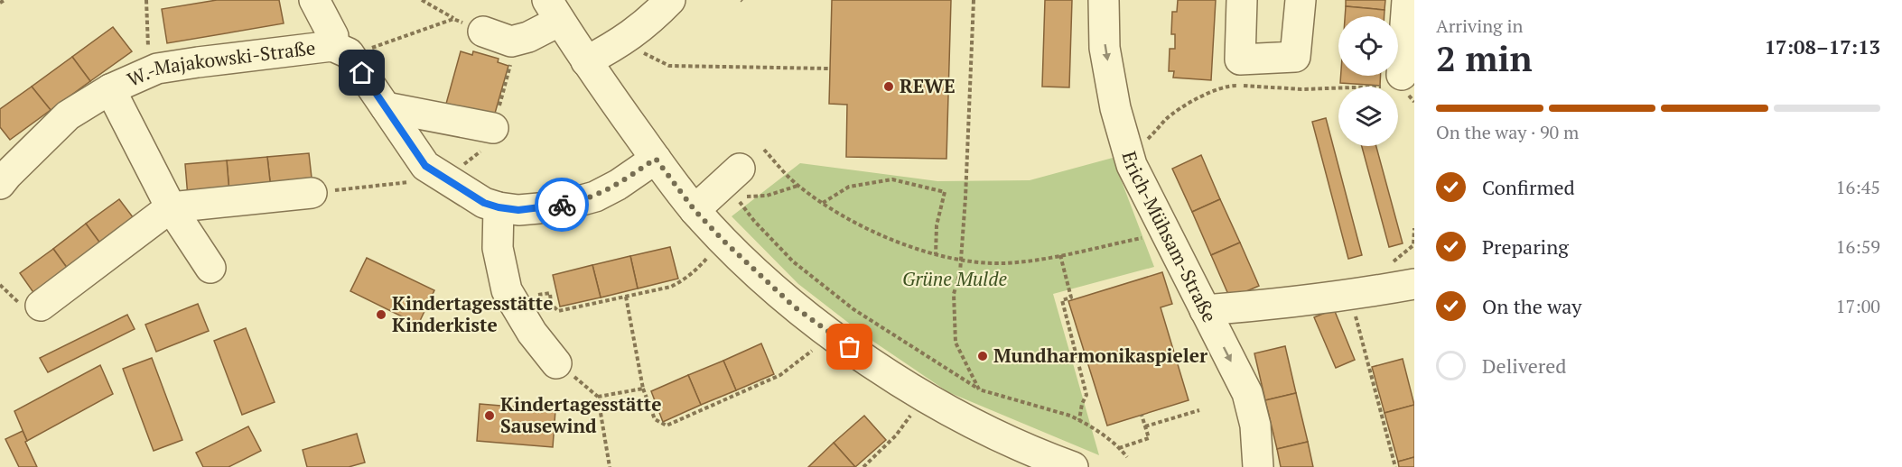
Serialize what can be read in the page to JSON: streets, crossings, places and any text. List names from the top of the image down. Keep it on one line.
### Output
{"streets":{"street":["W.-Majakowski-Straße","Erich-Mühsam-Straße"]},"one_way":["Erich-Mühsam-Straße"],"parks":["Grüne Mulde"],"places":["REWE","Kindertagesstätte Kinderkiste","Mundharmonikaspieler","Kindertagesstätte Sausewind"],"page":{"heading":["2 min","Arriving in","17:08–17:13"],"bar":"On the way · 90 m","list":[["Confirmed","16:45"],["Preparing","16:59"],["On the way","17:00"],"Delivered"]}}
